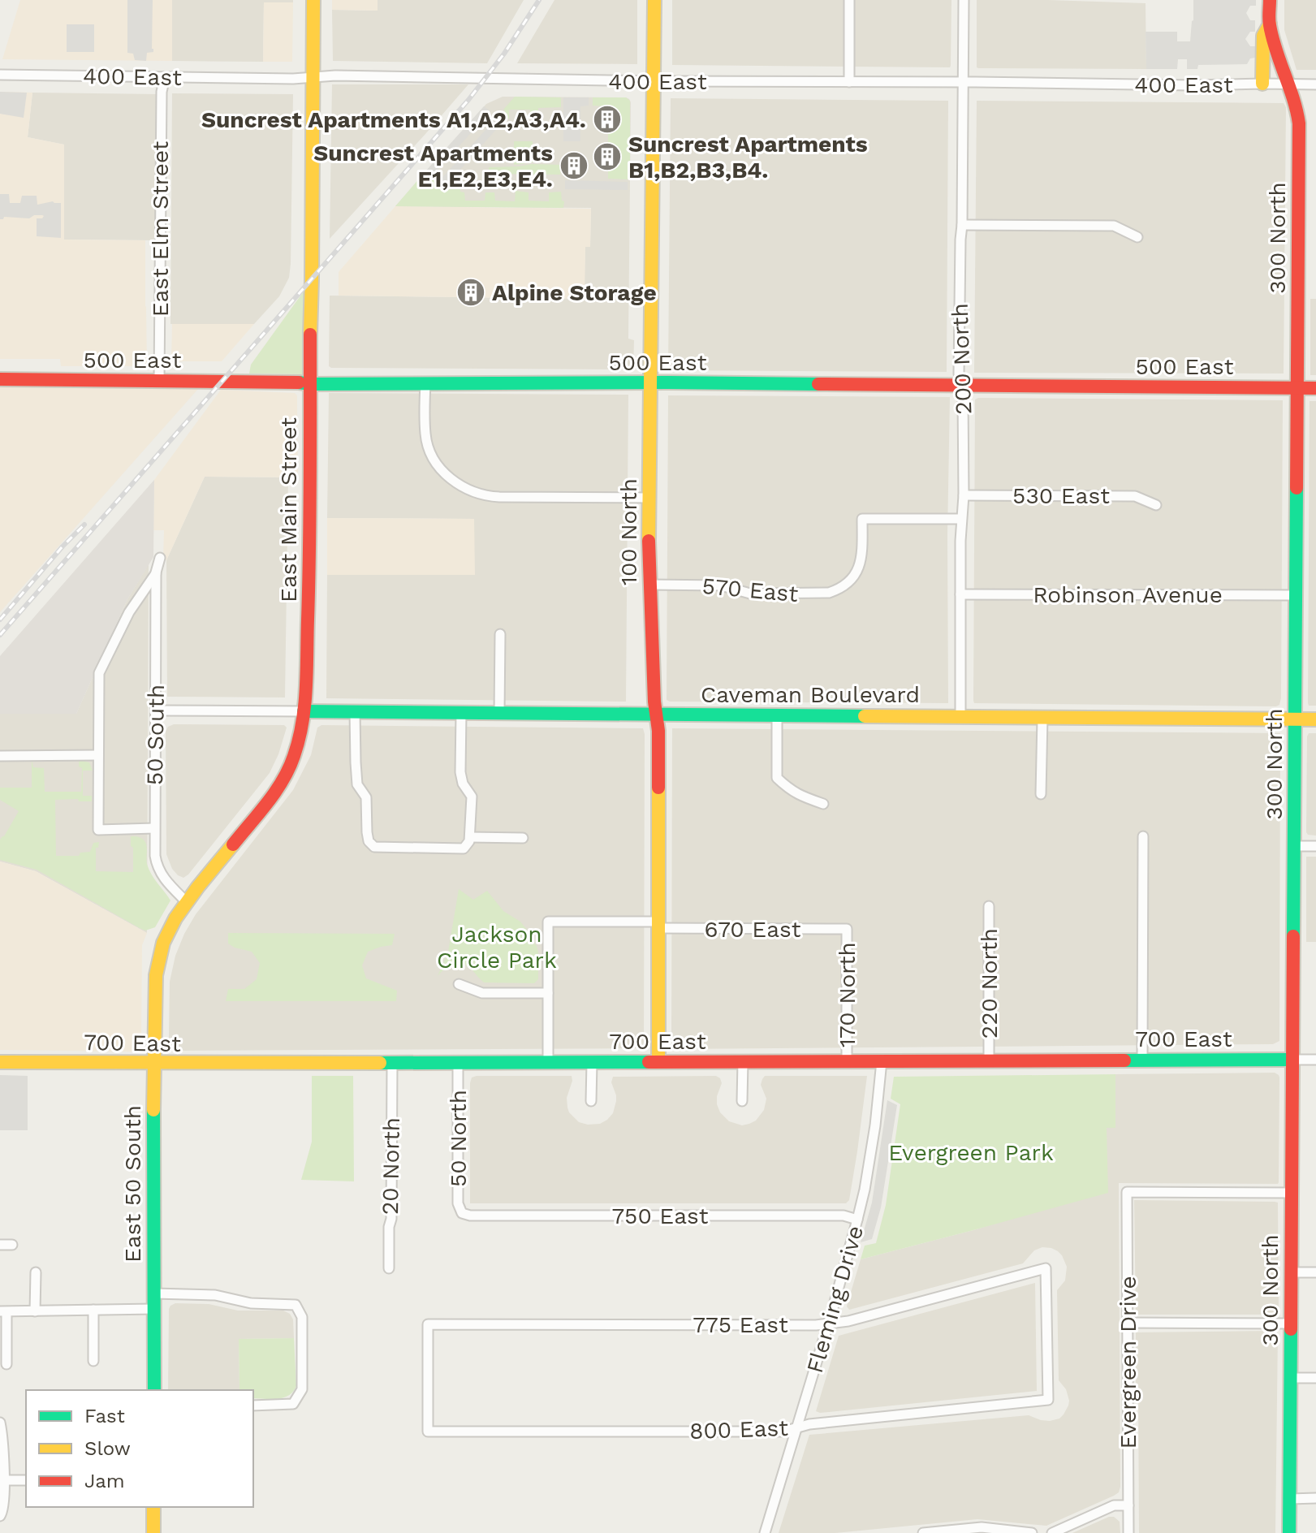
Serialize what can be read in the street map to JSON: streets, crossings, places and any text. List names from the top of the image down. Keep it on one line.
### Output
{"streets":{"street":["400 East","East Elm Street","300 North","200 North","500 East","530 East","East Main Street","100 North","570 East","Robinson Avenue","Caveman Boulevard","50 South","670 East","220 North","170 North","700 East","50 North","20 North","East 50 South","750 East","Fleming Drive","775 East","Evergreen Drive","800 East"]},"crossings":[["400 East","East Elm Street"],["400 East","300 North"],["400 East","200 North"],["400 East","East Main Street"],["400 East","100 North"],["East Elm Street","500 East"],["300 North","500 East"],["300 North","Robinson Avenue"],["300 North","Caveman Boulevard"],["300 North","700 East"],["300 North","Evergreen Drive"],["200 North","500 East"],["200 North","530 East"],["200 North","570 East"],["200 North","Robinson Avenue"],["200 North","Caveman Boulevard"],["500 East","East Main Street"],["500 East","100 North"],["East Main Street","Caveman Boulevard"],["East Main Street","50 South"],["East Main Street","East 50 South"],["100 North","570 East"],["100 North","Caveman Boulevard"],["100 North","670 East"],["100 North","700 East"],["670 East","170 North"],["220 North","700 East"],["170 North","700 East"],["700 East","50 North"],["700 East","20 North"],["700 East","East 50 South"],["700 East","Fleming Drive"],["50 North","750 East"],["750 East","Fleming Drive"],["Fleming Drive","775 East"],["Fleming Drive","800 East"],["775 East","800 East"]],"parks":["Jackson Circle Park","Evergreen Park"],"places":{"building":["Suncrest Apartments A1,A2,A3,A4.","Suncrest Apartments B1,B2,B3,B4.","Suncrest Apartments E1,E2,E3,E4.","Alpine Storage"]},"legend":["Fast","Slow","Jam"]}
